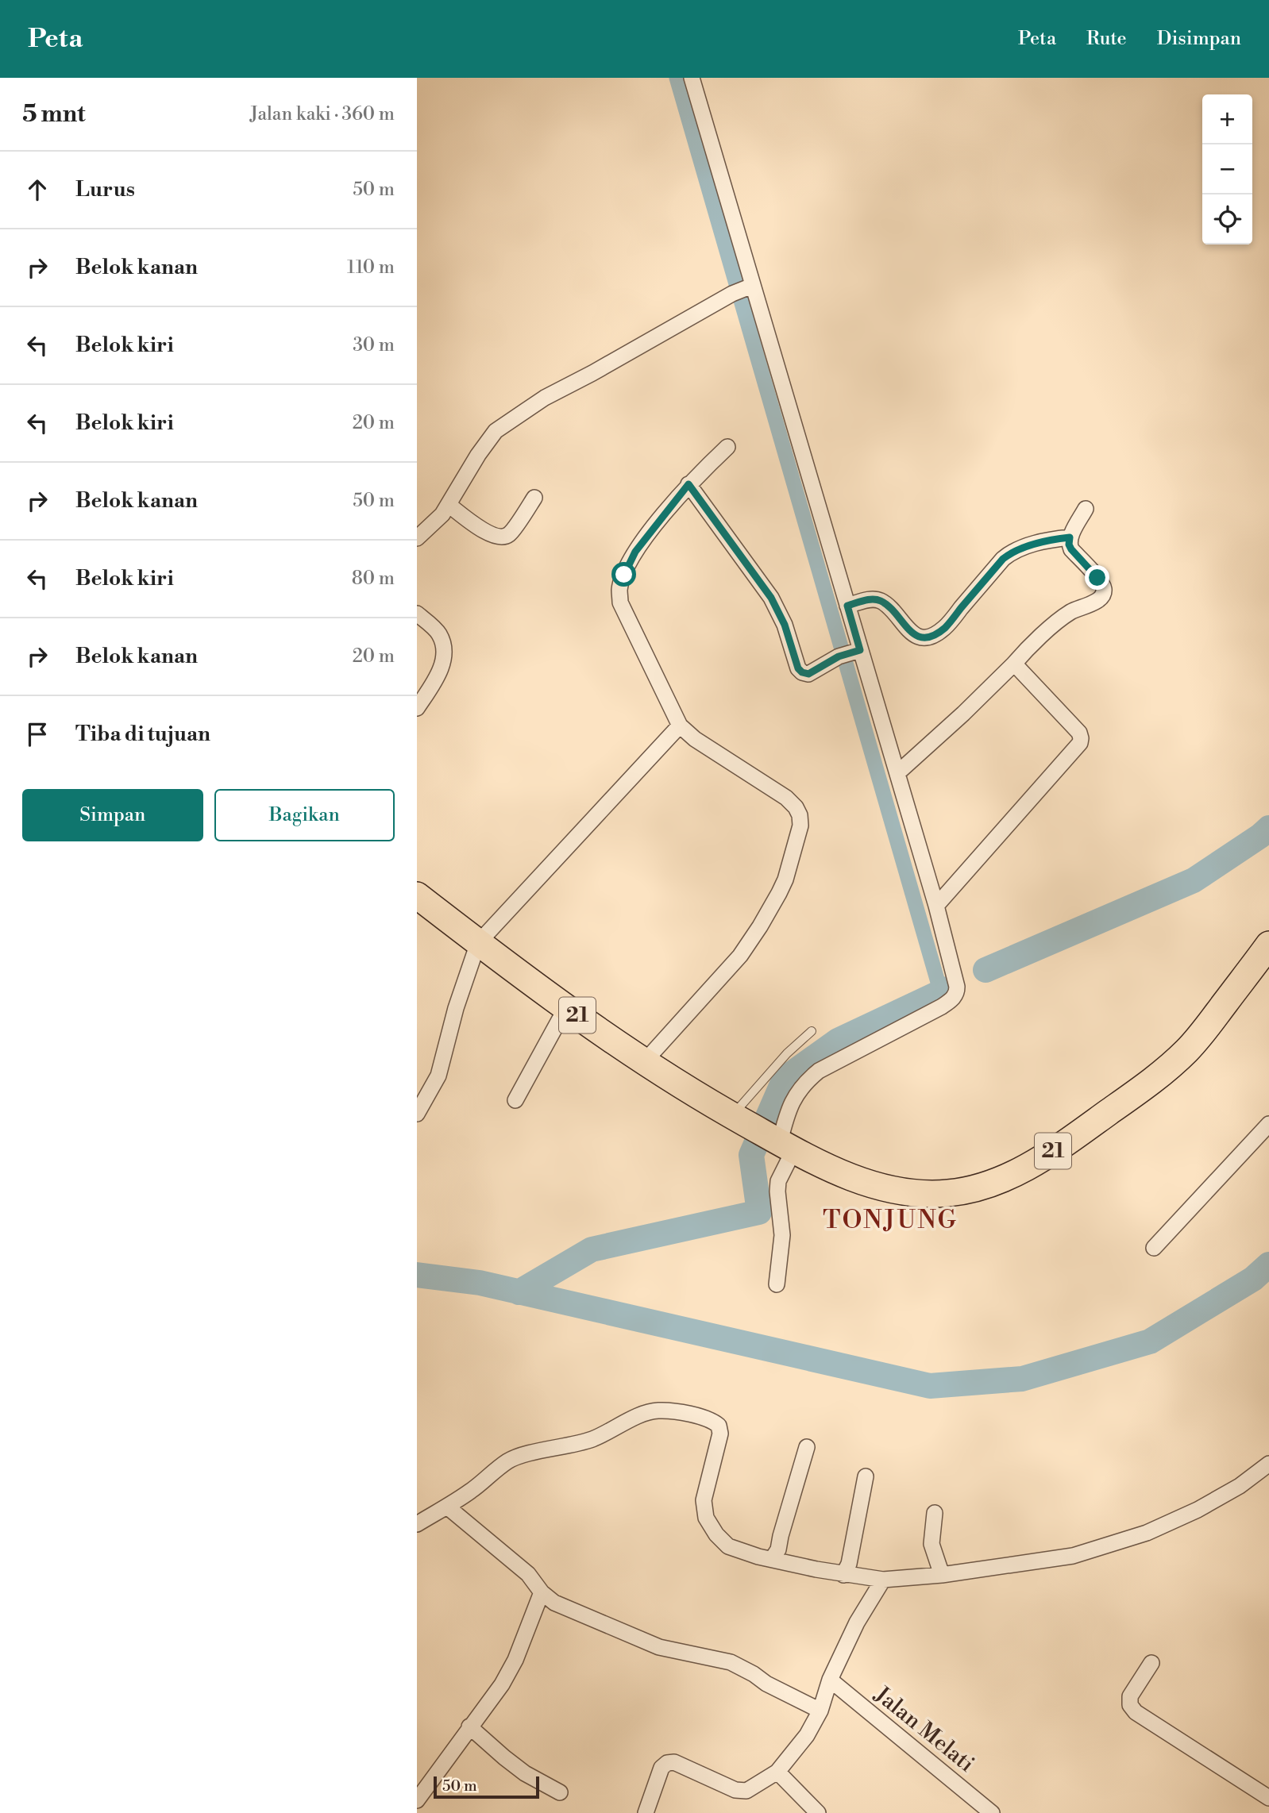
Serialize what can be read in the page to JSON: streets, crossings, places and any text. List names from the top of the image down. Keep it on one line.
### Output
{"streets":{"highway":["21"],"street":["Jalan Melati"]},"districts":["TONJUNG"],"scale_bar":"50 m","page":{"header":"Peta","nav":["Peta","Rute","Disimpan"],"heading":["5 mnt","Jalan kaki · 360 m"],"map_buttons":["+","−"],"list":[["Lurus","50 m"],["Belok kanan","110 m"],["Belok kiri","30 m"],["Belok kiri","20 m"],["Belok kanan","50 m"],["Belok kiri","80 m"],["Belok kanan","20 m"],"Tiba di tujuan"],"buttons":["Simpan","Bagikan"],"scale":"50 m"}}
